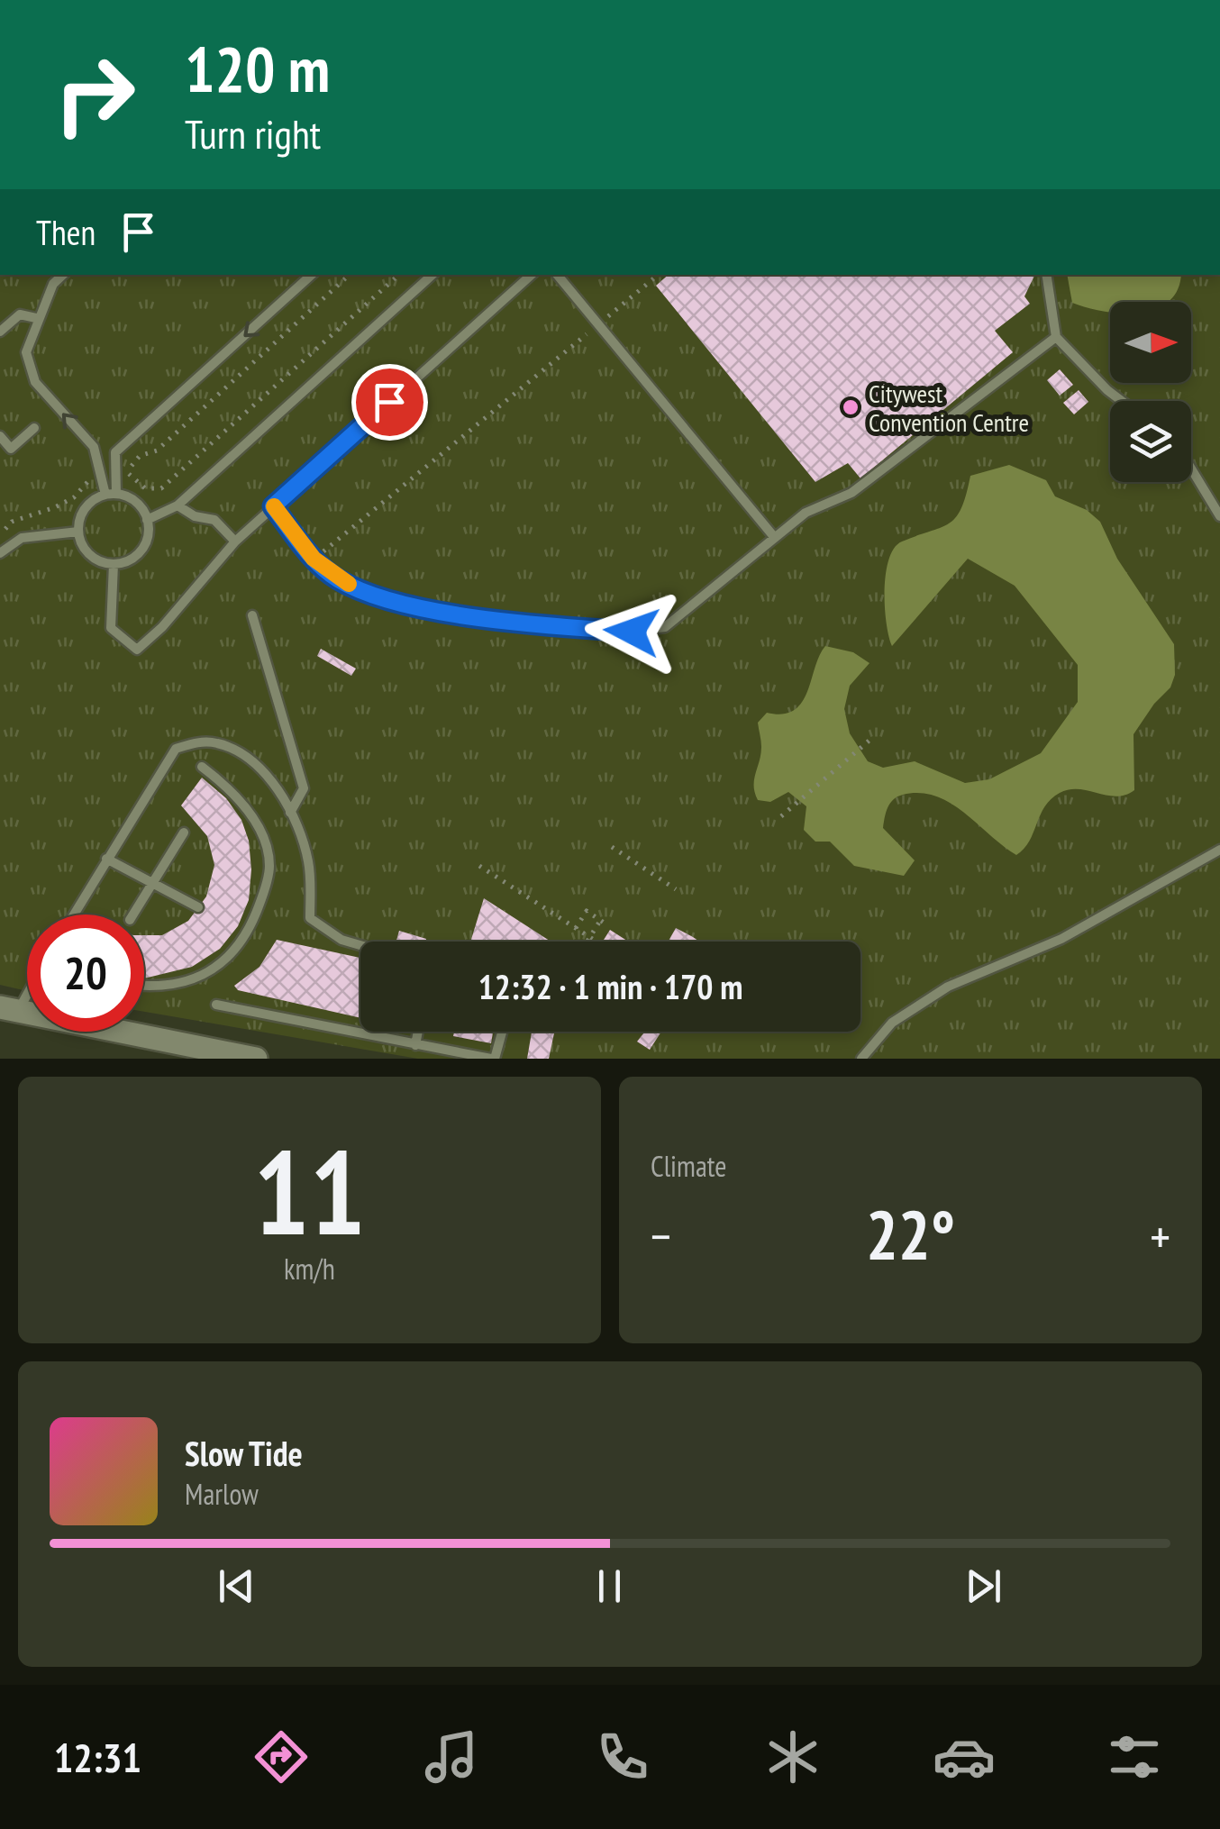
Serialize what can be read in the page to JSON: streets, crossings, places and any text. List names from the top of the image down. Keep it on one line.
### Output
{"places":["Citywest Convention Centre"],"north":"right","page":{"turn":["120 m","Turn right"],"then":"Then","limit":"20","trip":"12:32 · 1 min · 170 m","tile":[["11","km/h"],"Climate"],"heat":["−","22°","+"],"song":["Slow Tide","Marlow"],"tabs":"12:31"}}
